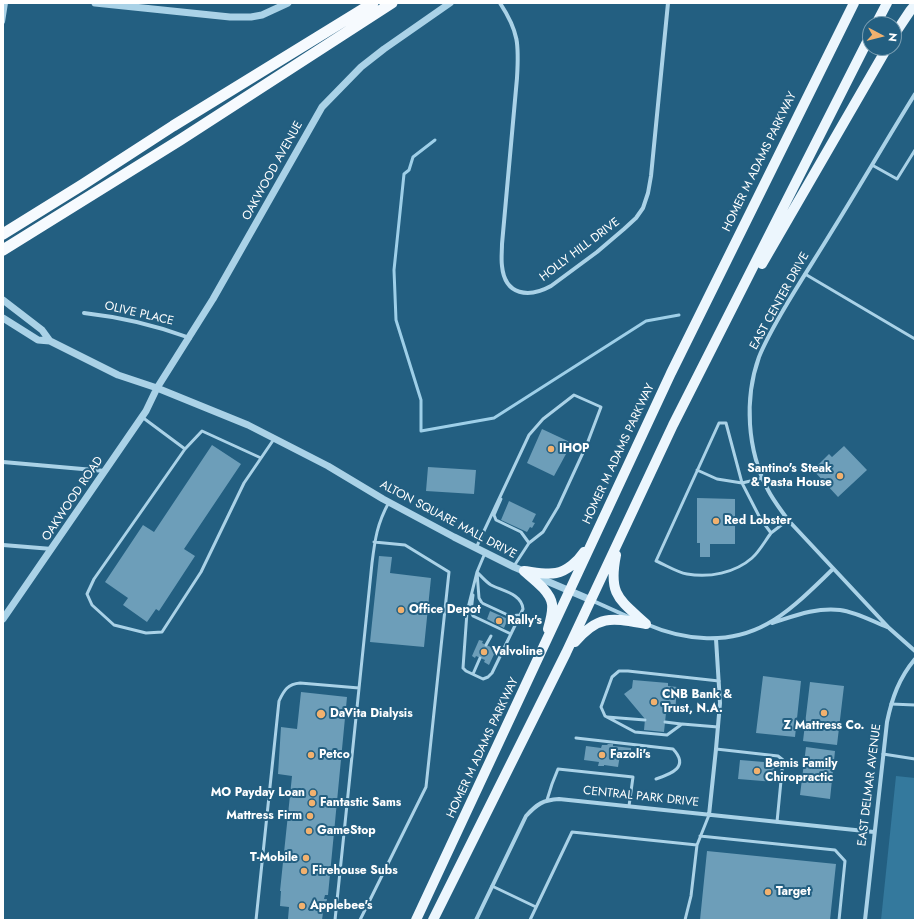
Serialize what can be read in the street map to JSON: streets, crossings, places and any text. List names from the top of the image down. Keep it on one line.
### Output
{"streets":{"main road":["HOMER M ADAMS PARKWAY"],"street":["OAKWOOD AVENUE","HOLLY HILL DRIVE","EAST CENTER DRIVE","OLIVE PLACE","OAKWOOD ROAD","ALTON SQUARE MALL DRIVE","EAST DELMAR AVENUE","CENTRAL PARK DRIVE"]},"crossings":[["HOMER M ADAMS PARKWAY","ALTON SQUARE MALL DRIVE"],["OAKWOOD AVENUE","OLIVE PLACE"],["OAKWOOD AVENUE","OAKWOOD ROAD"],["OAKWOOD AVENUE","ALTON SQUARE MALL DRIVE"],["EAST CENTER DRIVE","ALTON SQUARE MALL DRIVE"],["OAKWOOD ROAD","ALTON SQUARE MALL DRIVE"],["EAST DELMAR AVENUE","CENTRAL PARK DRIVE"]],"places":["IHOP","Santino's Steak & Pasta House","Red Lobster","Office Depot","Rally's","Valvoline","CNB Bank & Trust, N.A.","Z Mattress Co.","DaVita Dialysis","Petco","Fazoli's","Bemis Family Chiropractic","MO Payday Loan","Fantastic Sams","Mattress Firm","GameStop","T-Mobile","Firehouse Subs","Target","Applebee's"],"north":"right"}
